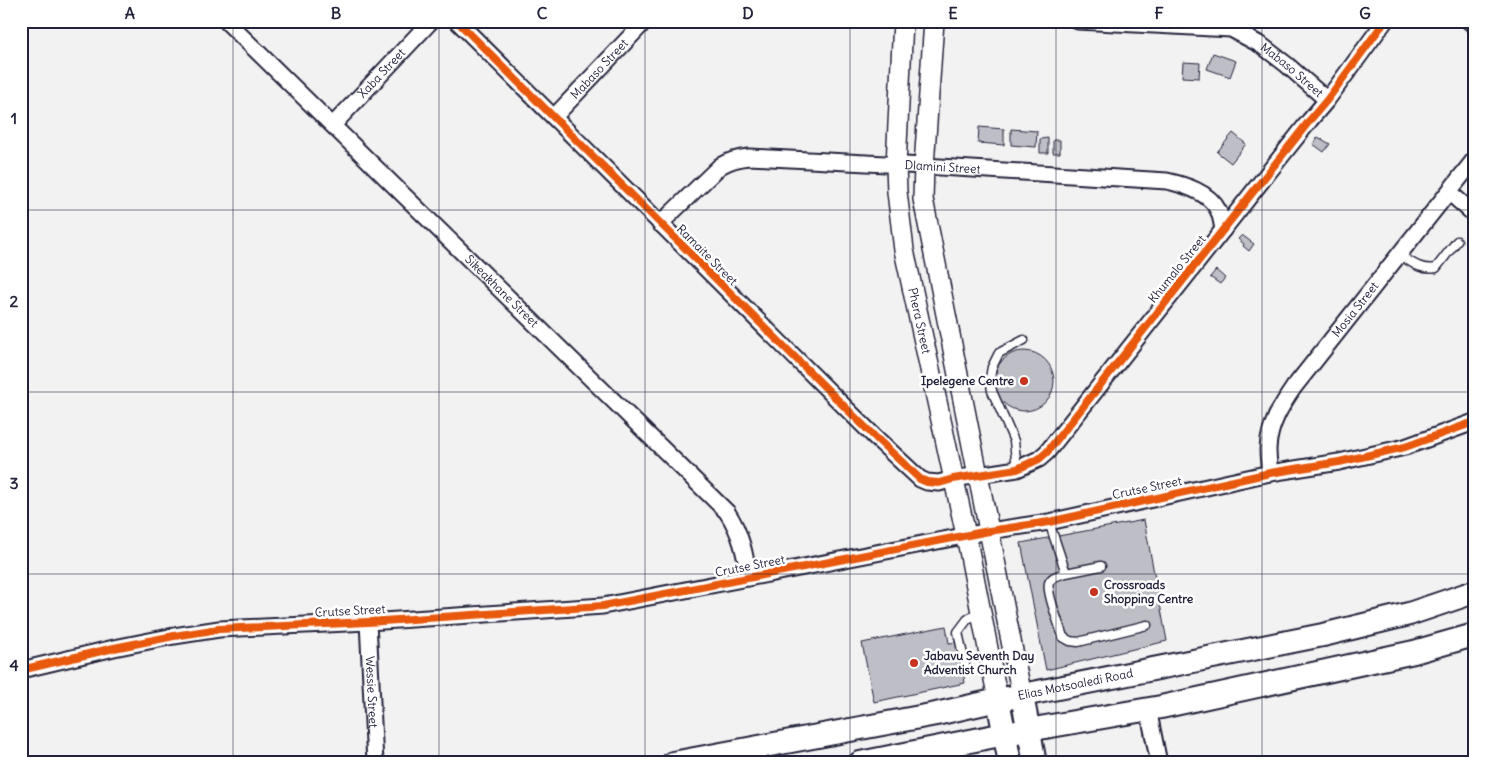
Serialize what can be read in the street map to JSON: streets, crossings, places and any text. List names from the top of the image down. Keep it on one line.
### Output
{"streets":{"main road":["Phera Street","Elias Motsoaledi Road"],"street":["Mabaso Street","Xaba Street","Dlamini Street","Ramaite Street","Khumalo Street","Sikeakhane Street","Mosia Street","Crutse Street","Wessie Street"]},"crossings":[["Mabaso Street","Ramaite Street"],["Mabaso Street","Khumalo Street"],["Xaba Street","Sikeakhane Street"],["Dlamini Street","Ramaite Street"],["Dlamini Street","Khumalo Street"],["Dlamini Street","Phera Street"],["Ramaite Street","Khumalo Street"],["Ramaite Street","Phera Street"],["Khumalo Street","Phera Street"],["Sikeakhane Street","Crutse Street"],["Mosia Street","Crutse Street"],["Phera Street","Crutse Street"],["Phera Street","Elias Motsoaledi Road"],["Crutse Street","Wessie Street"]],"places":["Ipelegene Centre","Crossroads Shopping Centre","Jabavu Seventh Day Adventist Church"],"grid":{"columns":["A","B","C","D","E","F","G"],"rows":["1","2","3","4"]}}
